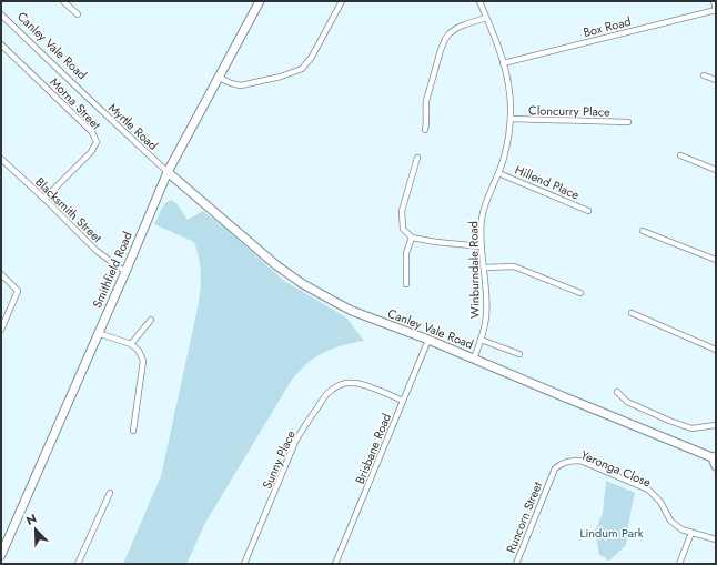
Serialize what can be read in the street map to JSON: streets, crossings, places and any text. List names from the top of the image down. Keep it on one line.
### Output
{"streets":{"main road":["Canley Vale Road","Smithfield Road"],"street":["Box Road","Morna Street","Cloncurry Place","Myrtle Road","Hillend Place","Blacksmith Street","Winburndale Road","Brisbane Road","Sunny Place","Yeronga Close","Runcorn Street"]},"crossings":[["Box Road","Winburndale Road"],["Canley Vale Road","Myrtle Road"],["Canley Vale Road","Smithfield Road"],["Canley Vale Road","Winburndale Road"],["Canley Vale Road","Brisbane Road"],["Morna Street","Blacksmith Street"],["Cloncurry Place","Winburndale Road"],["Myrtle Road","Smithfield Road"],["Hillend Place","Winburndale Road"],["Blacksmith Street","Smithfield Road"],["Brisbane Road","Sunny Place"],["Yeronga Close","Runcorn Street"]],"parks":["Lindum Park"],"north":"top left"}
